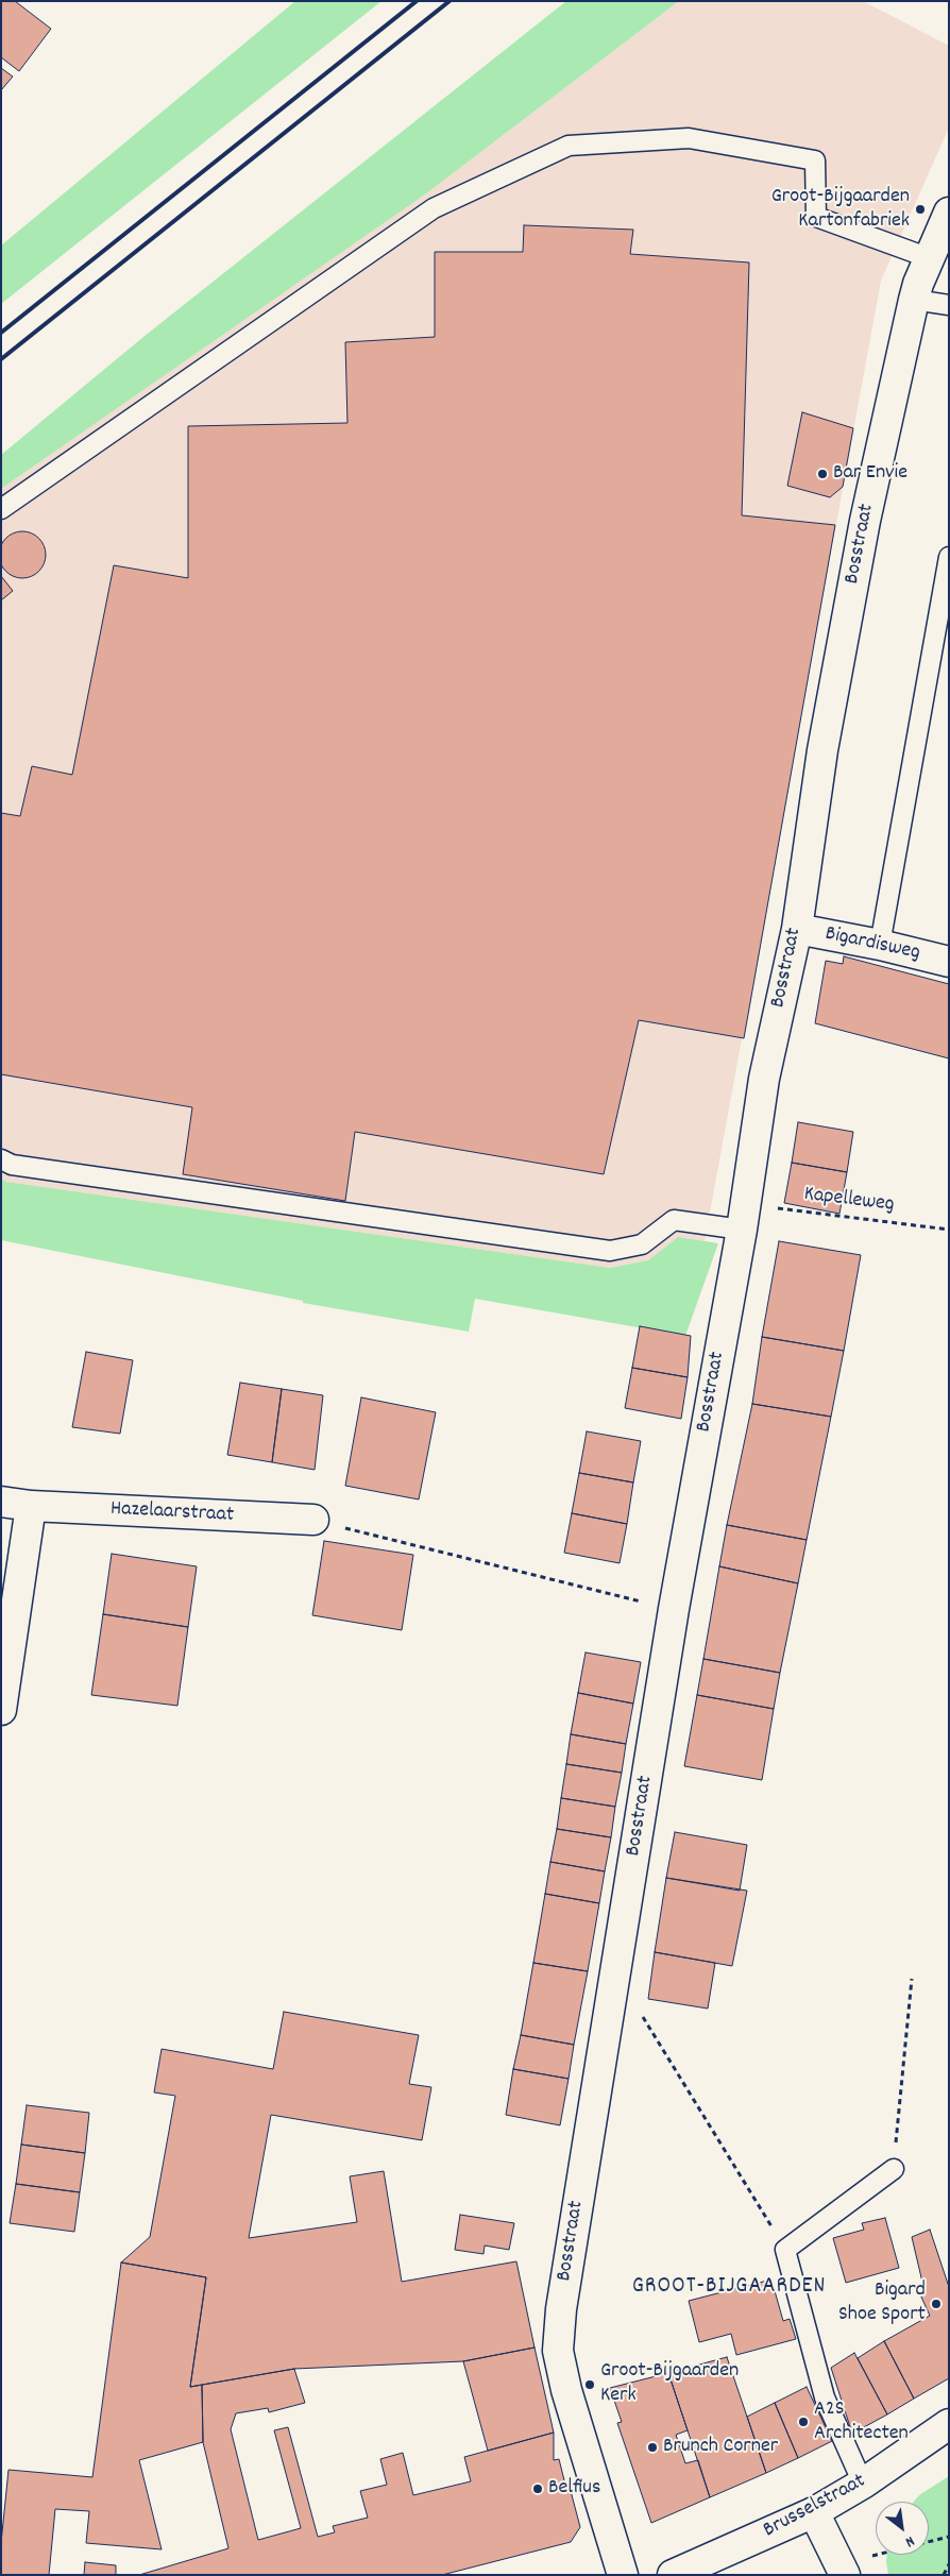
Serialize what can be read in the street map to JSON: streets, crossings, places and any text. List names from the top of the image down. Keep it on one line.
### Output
{"streets":{"street":["Bosstraat","Bigardisweg","Hazelaarstraat","Brusselstraat"],"path":["Kapelleweg"]},"crossings":[["Bosstraat","Bigardisweg"],["Bosstraat","Kapelleweg"]],"districts":["GROOT-BIJGAARDEN"],"places":["Groot-Bijgaarden Kartonfabriek","Bar Envie","Bigard Shoe Sport","Groot-Bijgaarden Kerk","A2S Architecten","Brunch Corner","Belfius"],"north":"bottom right"}
